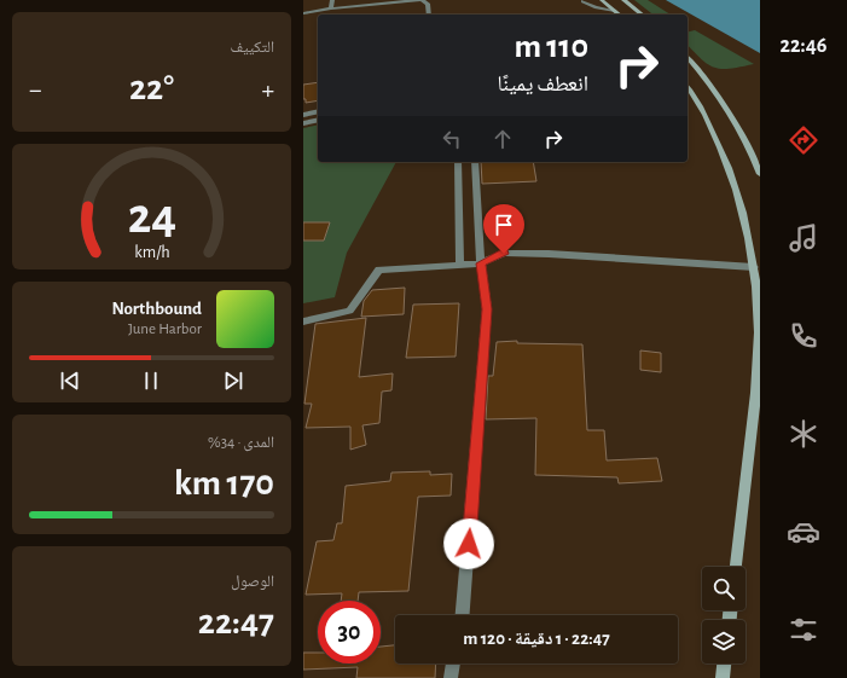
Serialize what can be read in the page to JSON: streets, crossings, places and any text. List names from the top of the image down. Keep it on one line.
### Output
{"page":{"tabs":"22:46","tile":["التكييف",["المدى · 34%","170 km"],["الوصول","22:47"]],"turn":["110 m","انعطف يمينًا"],"heat":["−","22°","+"],"song":["Northbound","June Harbor"],"limit":"30","trip":"22:47 · 1 دقيقة · 120 m","gauge":["24","km/h"]}}
